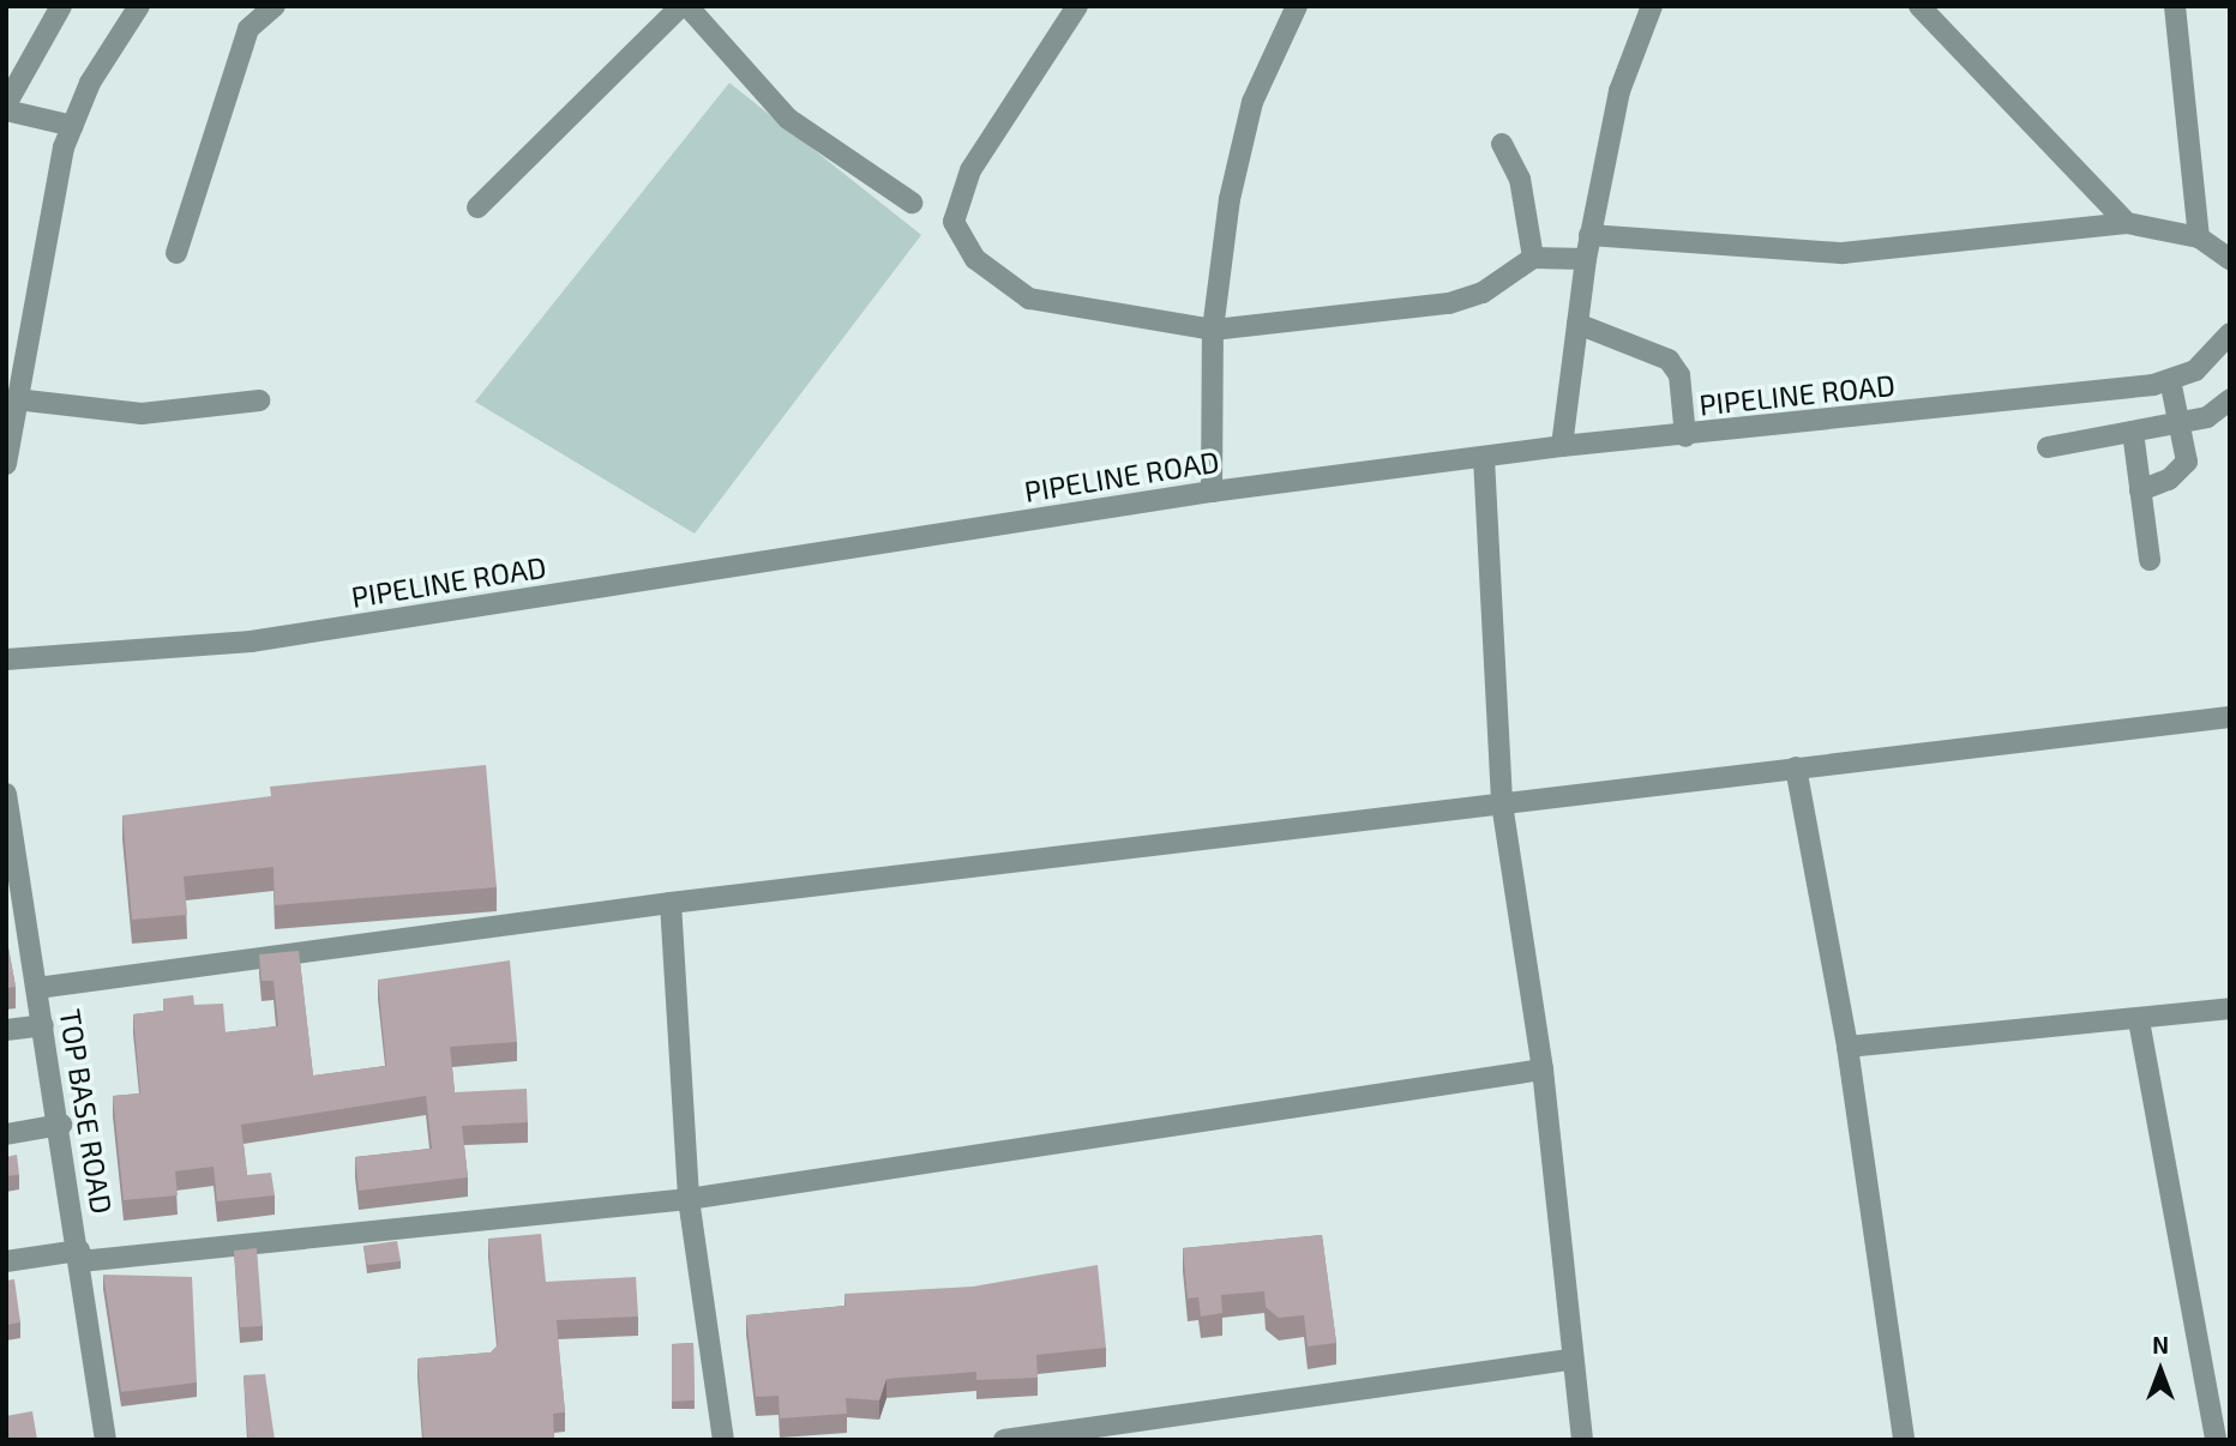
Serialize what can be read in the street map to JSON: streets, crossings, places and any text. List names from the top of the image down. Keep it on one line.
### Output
{"streets":{"street":["PIPELINE ROAD","TOP BASE ROAD"]},"north":"top"}
